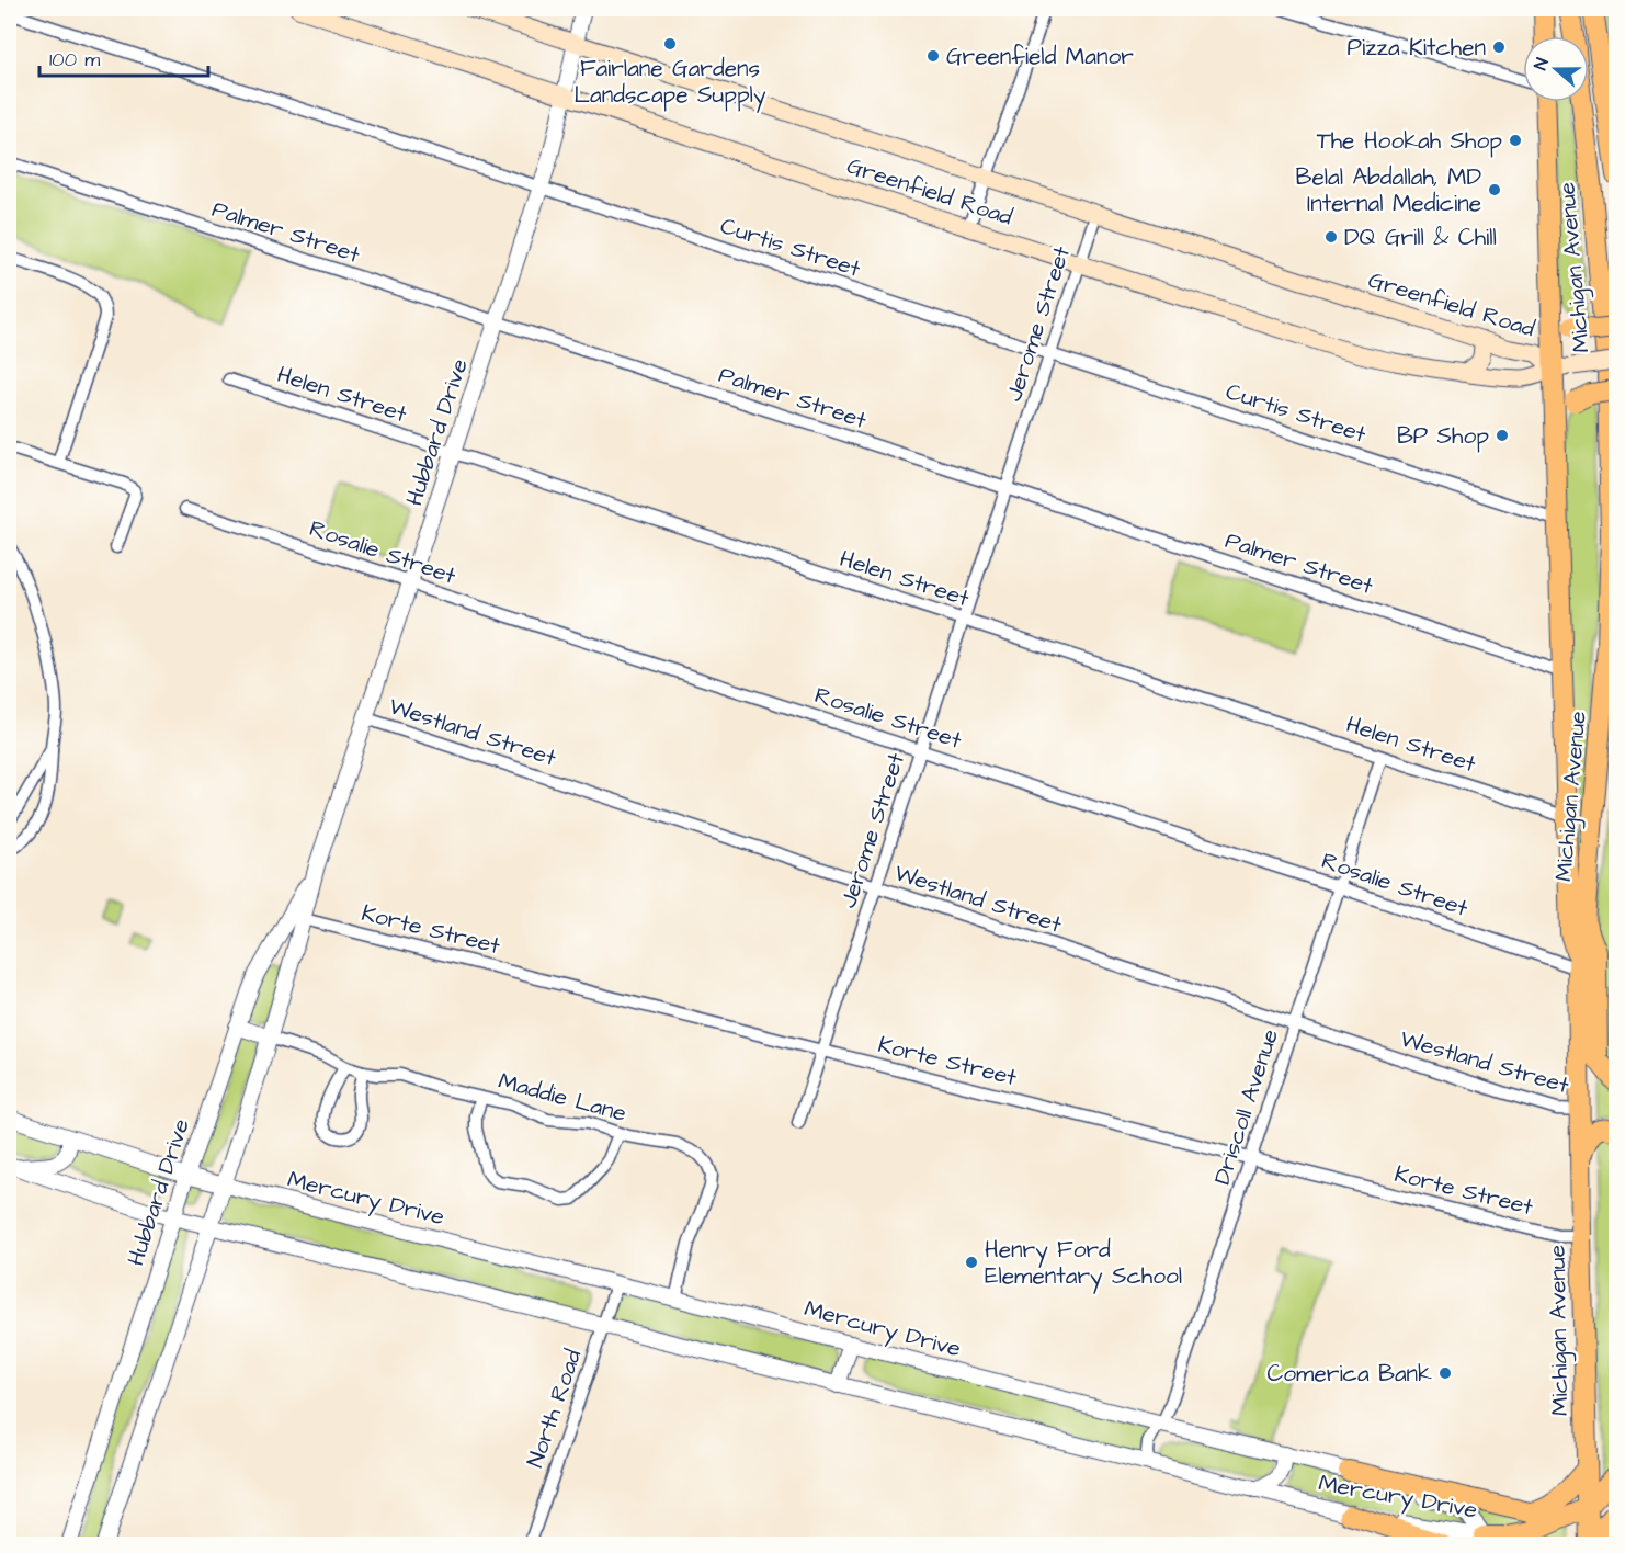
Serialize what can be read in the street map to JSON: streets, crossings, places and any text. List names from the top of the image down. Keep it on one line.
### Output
{"streets":{"main road":["Greenfield Road","Michigan Avenue"],"street":["Palmer Street","Curtis Street","Jerome Street","Helen Street","Hubbard Drive","Rosalie Street","Westland Street","Korte Street","Maddie Lane","Driscoll Avenue","Mercury Drive","North Road"]},"crossings":[["Greenfield Road","Jerome Street"],["Greenfield Road","Hubbard Drive"],["Palmer Street","Jerome Street"],["Palmer Street","Hubbard Drive"],["Curtis Street","Jerome Street"],["Curtis Street","Hubbard Drive"],["Michigan Avenue","Rosalie Street"],["Michigan Avenue","Westland Street"],["Michigan Avenue","Korte Street"],["Jerome Street","Helen Street"],["Jerome Street","Rosalie Street"],["Jerome Street","Westland Street"],["Jerome Street","Korte Street"],["Helen Street","Hubbard Drive"],["Helen Street","Driscoll Avenue"],["Hubbard Drive","Rosalie Street"],["Hubbard Drive","Westland Street"],["Hubbard Drive","Korte Street"],["Hubbard Drive","Maddie Lane"],["Hubbard Drive","Mercury Drive"],["Rosalie Street","Driscoll Avenue"],["Westland Street","Driscoll Avenue"],["Korte Street","Driscoll Avenue"],["Maddie Lane","Mercury Drive"],["Driscoll Avenue","Mercury Drive"],["Mercury Drive","North Road"]],"places":["Fairlane Gardens Landscape Supply","Pizza Kitchen","Greenfield Manor","The Hookah Shop","Belal Abdallah, MD Internal Medicine","DQ Grill & Chill","BP Shop","Henry Ford Elementary School","Comerica Bank"],"scale_bar":"100 m","north":"left"}
